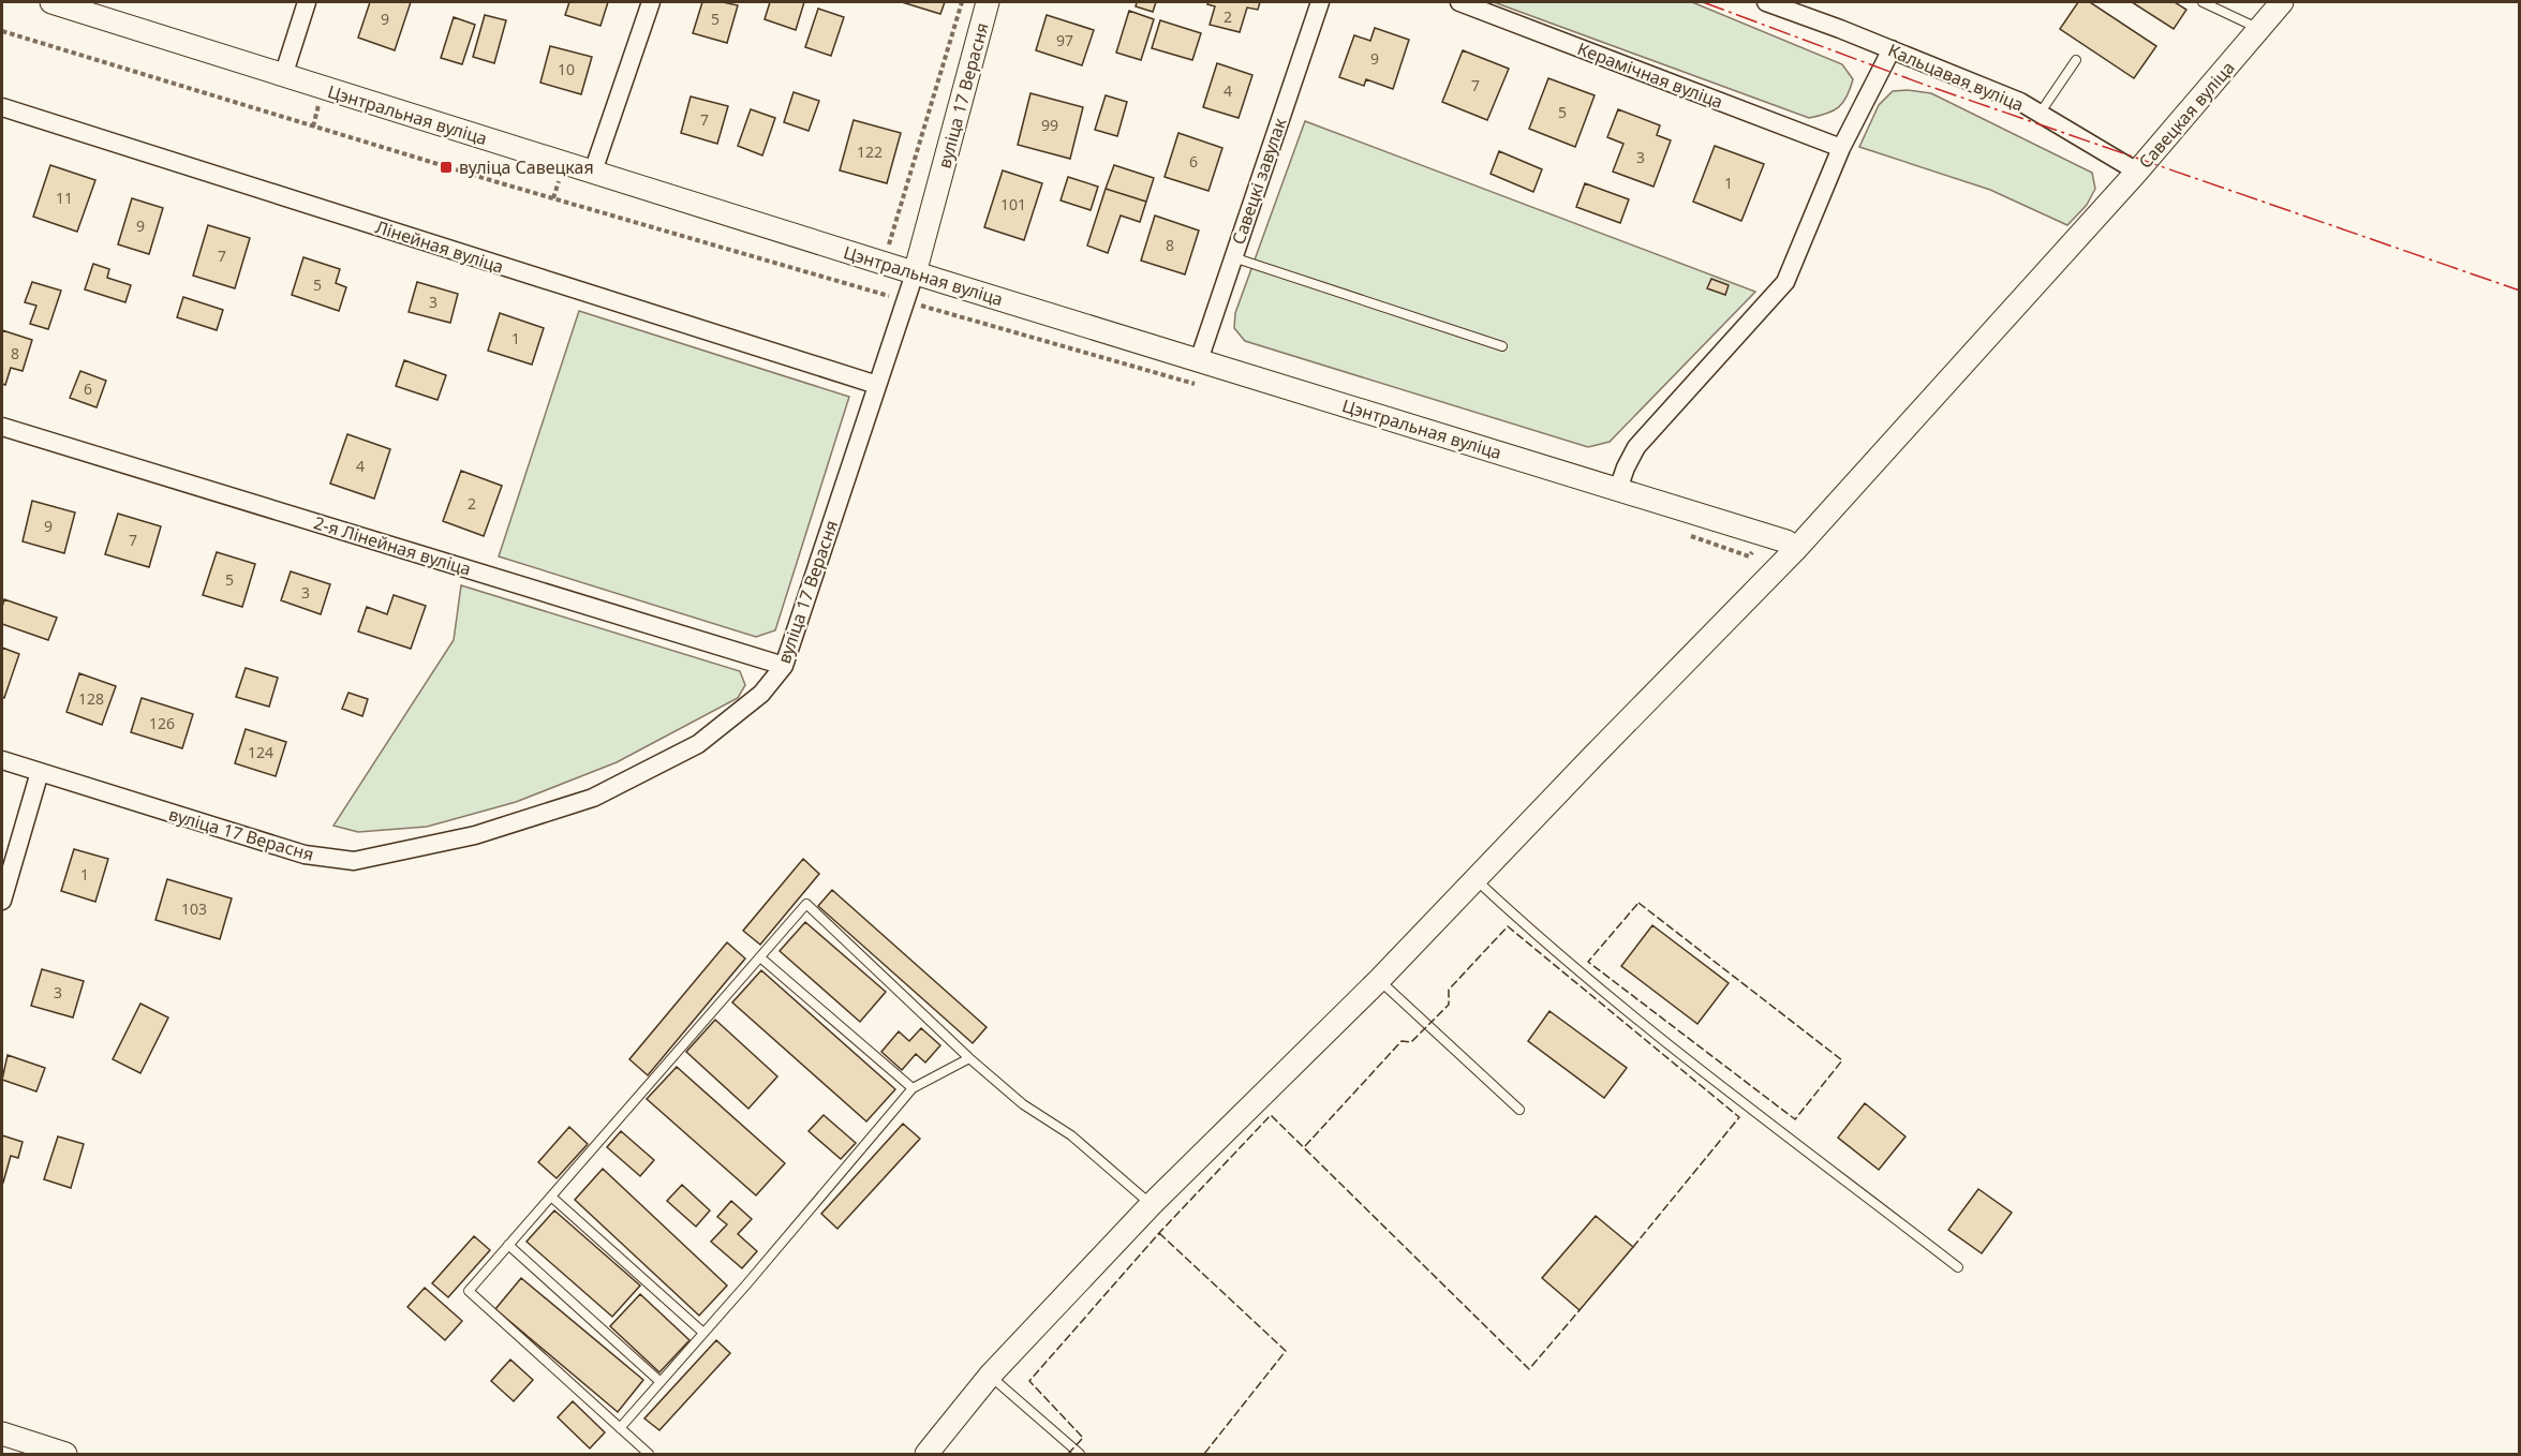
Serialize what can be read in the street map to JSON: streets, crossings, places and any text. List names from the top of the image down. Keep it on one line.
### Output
{"streets":{"street":["Керамічная вуліца","Кальцавая вуліца","вуліца 17 Верасня","Цэнтральная вуліца","Савецкая вуліца","Савецкі завулак","Лінейная вуліца","2-я Лінейная вуліца"]},"crossings":[["Кальцавая вуліца","Савецкая вуліца"],["вуліца 17 Верасня","Цэнтральная вуліца"],["вуліца 17 Верасня","Лінейная вуліца"],["вуліца 17 Верасня","2-я Лінейная вуліца"],["Цэнтральная вуліца","Савецкая вуліца"],["Цэнтральная вуліца","Савецкі завулак"]],"places":{"transit":["вуліца Савецкая"]},"house_numbers":["2","9","5","97","9","10","7","4","5","7","99","122","3","6","1","11","101","9","8","7","5","3","1","8","6","4","2","9","7","5","3","128","126","124","1","103","3"]}
